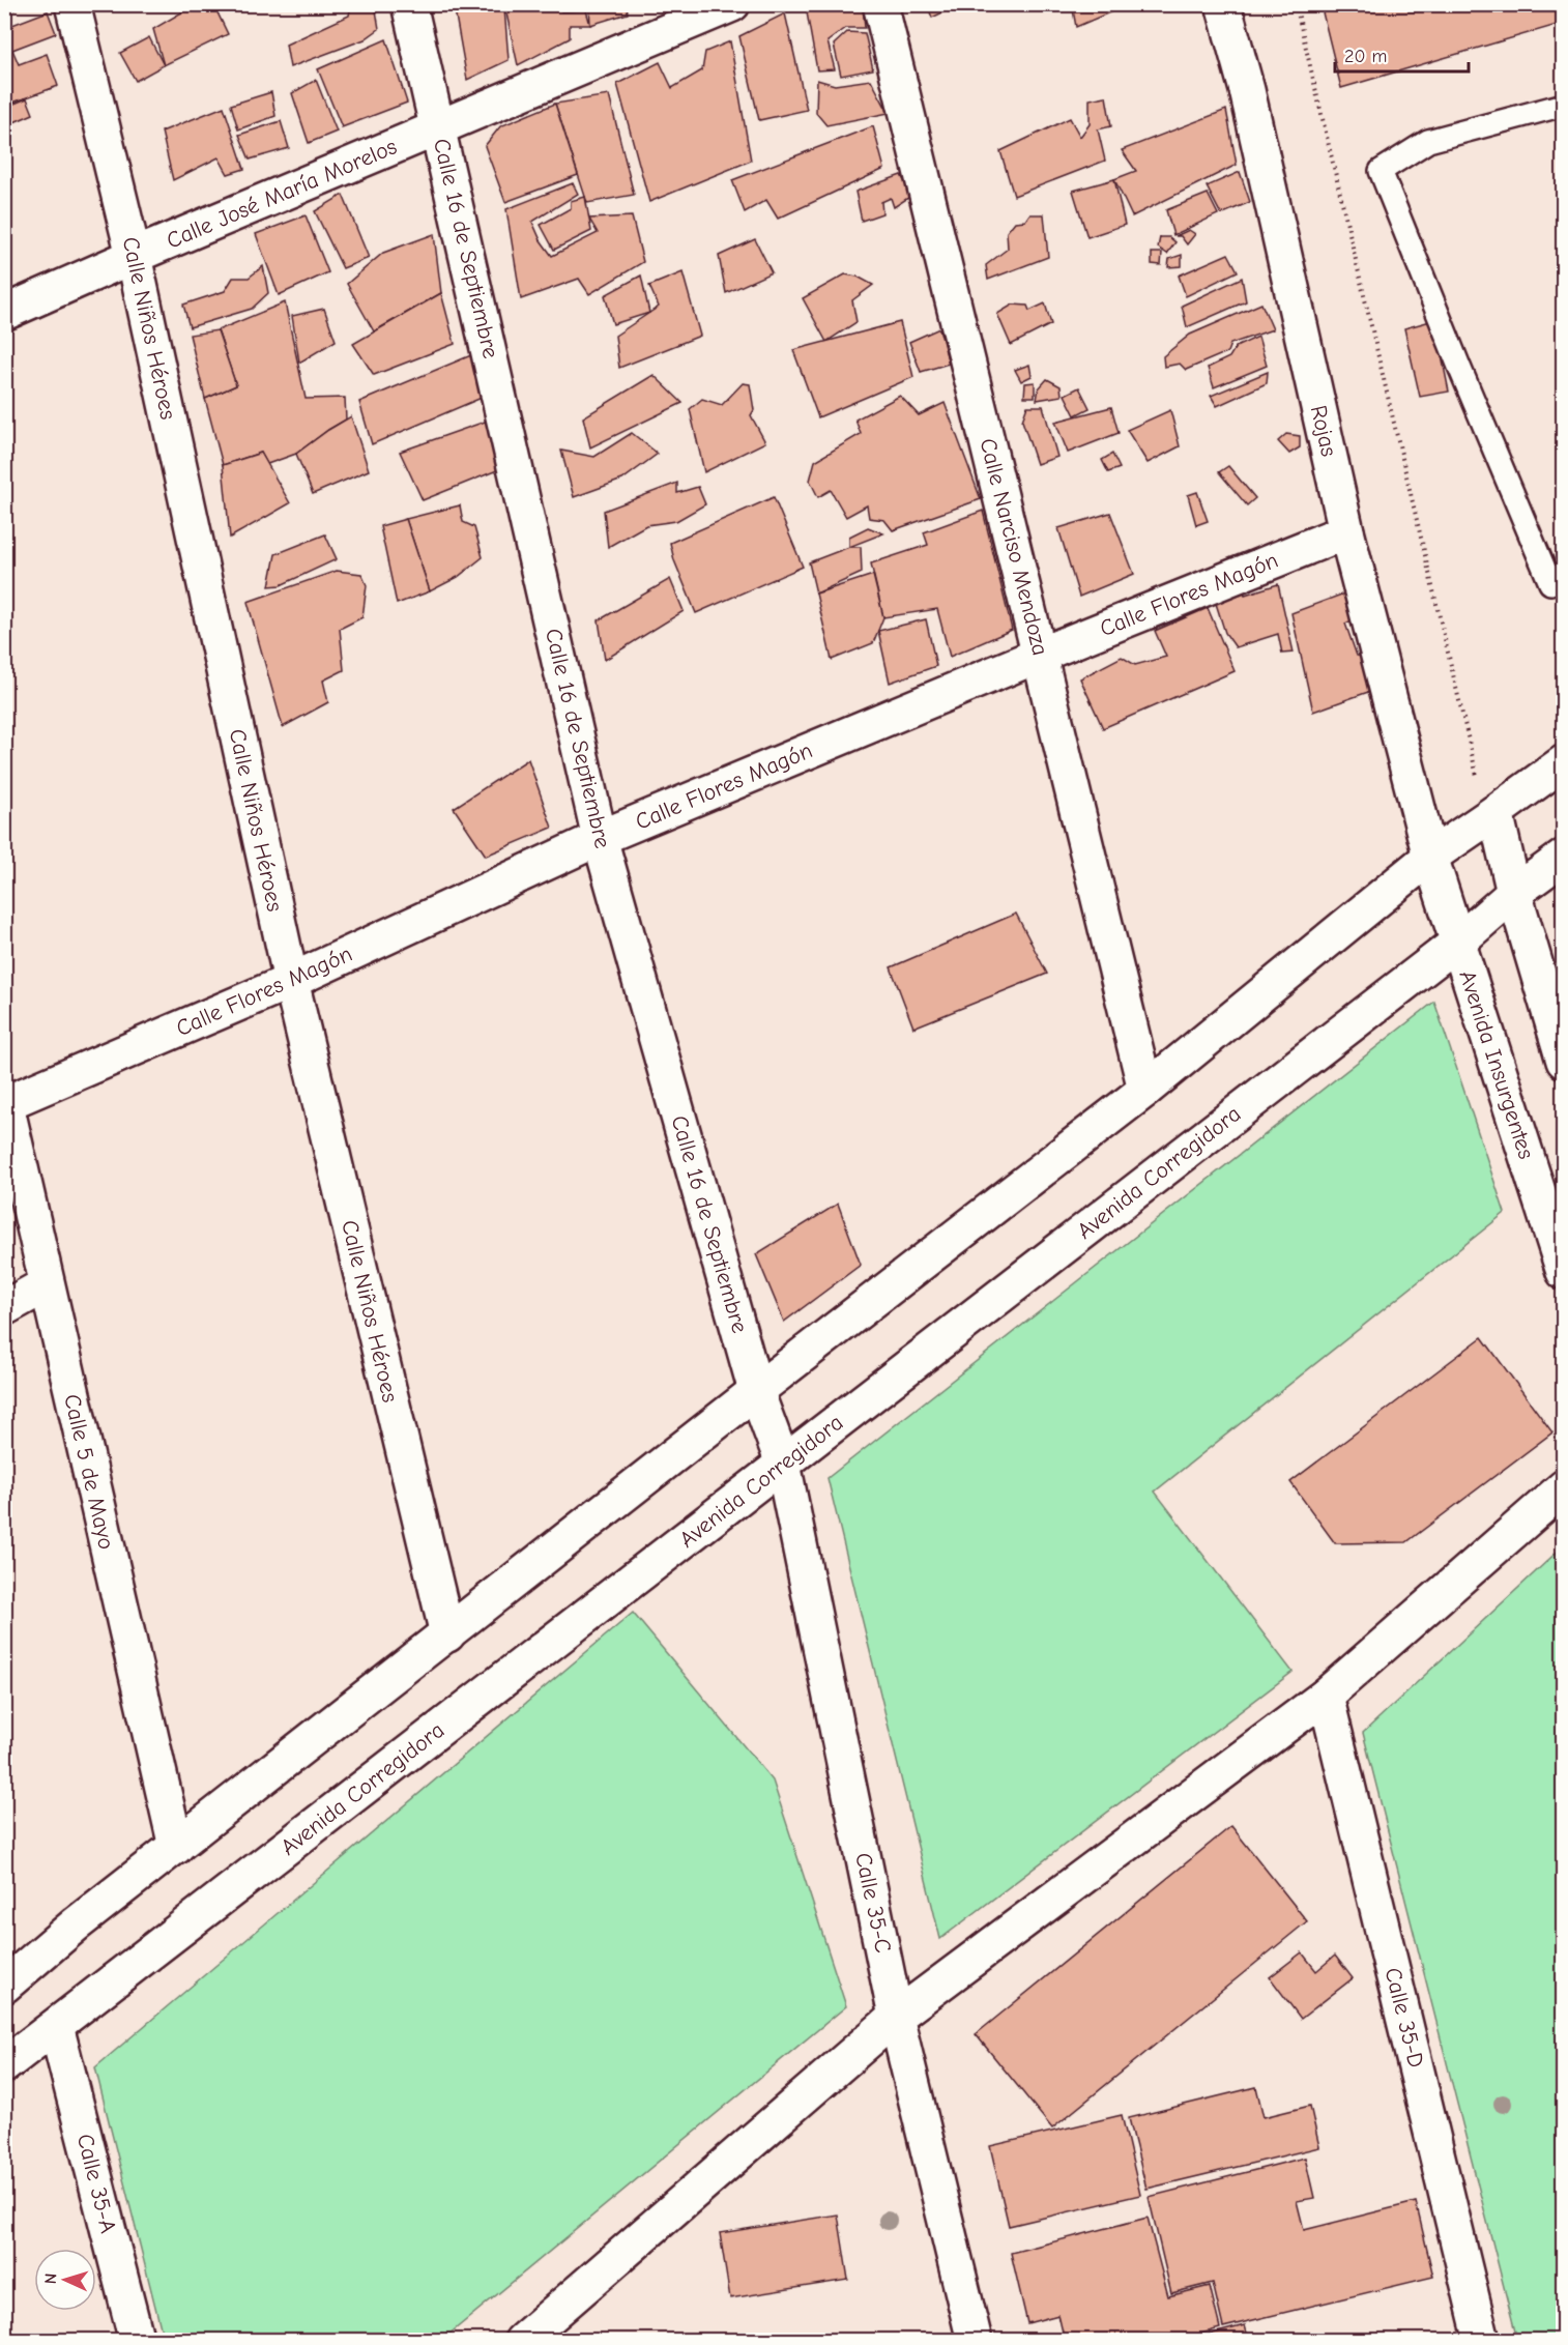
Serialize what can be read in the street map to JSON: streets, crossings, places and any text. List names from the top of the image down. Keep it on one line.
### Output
{"streets":{"street":["Calle José María Morelos","Calle 16 de Septiembre","Calle Niños Héroes","Rojas","Calle Narciso Mendoza","Calle Flores Magón","Avenida Insurgentes","Avenida Corregidora","Calle 5 de Mayo","Calle 35-C","Calle 35-D","Calle 35-A"]},"crossings":[["Calle José María Morelos","Calle 16 de Septiembre"],["Calle José María Morelos","Calle Niños Héroes"],["Calle 16 de Septiembre","Calle Flores Magón"],["Calle 16 de Septiembre","Avenida Corregidora"],["Calle 16 de Septiembre","Calle 35-C"],["Calle Niños Héroes","Calle Flores Magón"],["Rojas","Calle Flores Magón"],["Rojas","Avenida Insurgentes"],["Calle Narciso Mendoza","Calle Flores Magón"],["Calle Flores Magón","Calle 5 de Mayo"],["Avenida Insurgentes","Avenida Corregidora"],["Avenida Corregidora","Calle 35-C"],["Avenida Corregidora","Calle 35-A"]],"scale_bar":"20 m","north":"left"}
